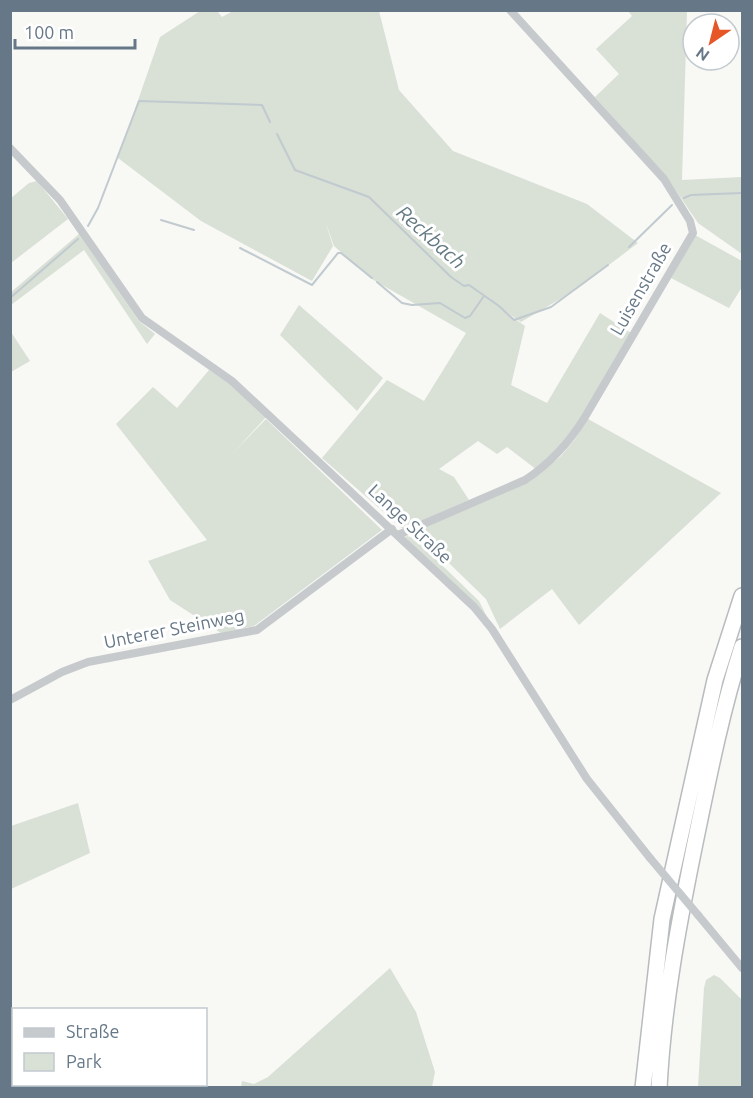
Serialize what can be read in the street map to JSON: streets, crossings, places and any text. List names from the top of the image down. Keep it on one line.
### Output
{"streets":{"street":["Luisenstraße","Lange Straße","Unterer Steinweg"]},"crossings":[["Luisenstraße","Lange Straße"],["Luisenstraße","Unterer Steinweg"],["Lange Straße","Unterer Steinweg"]],"water":["Reckbach"],"legend":["Straße","Park"],"scale_bar":"100 m","north":"bottom left"}
